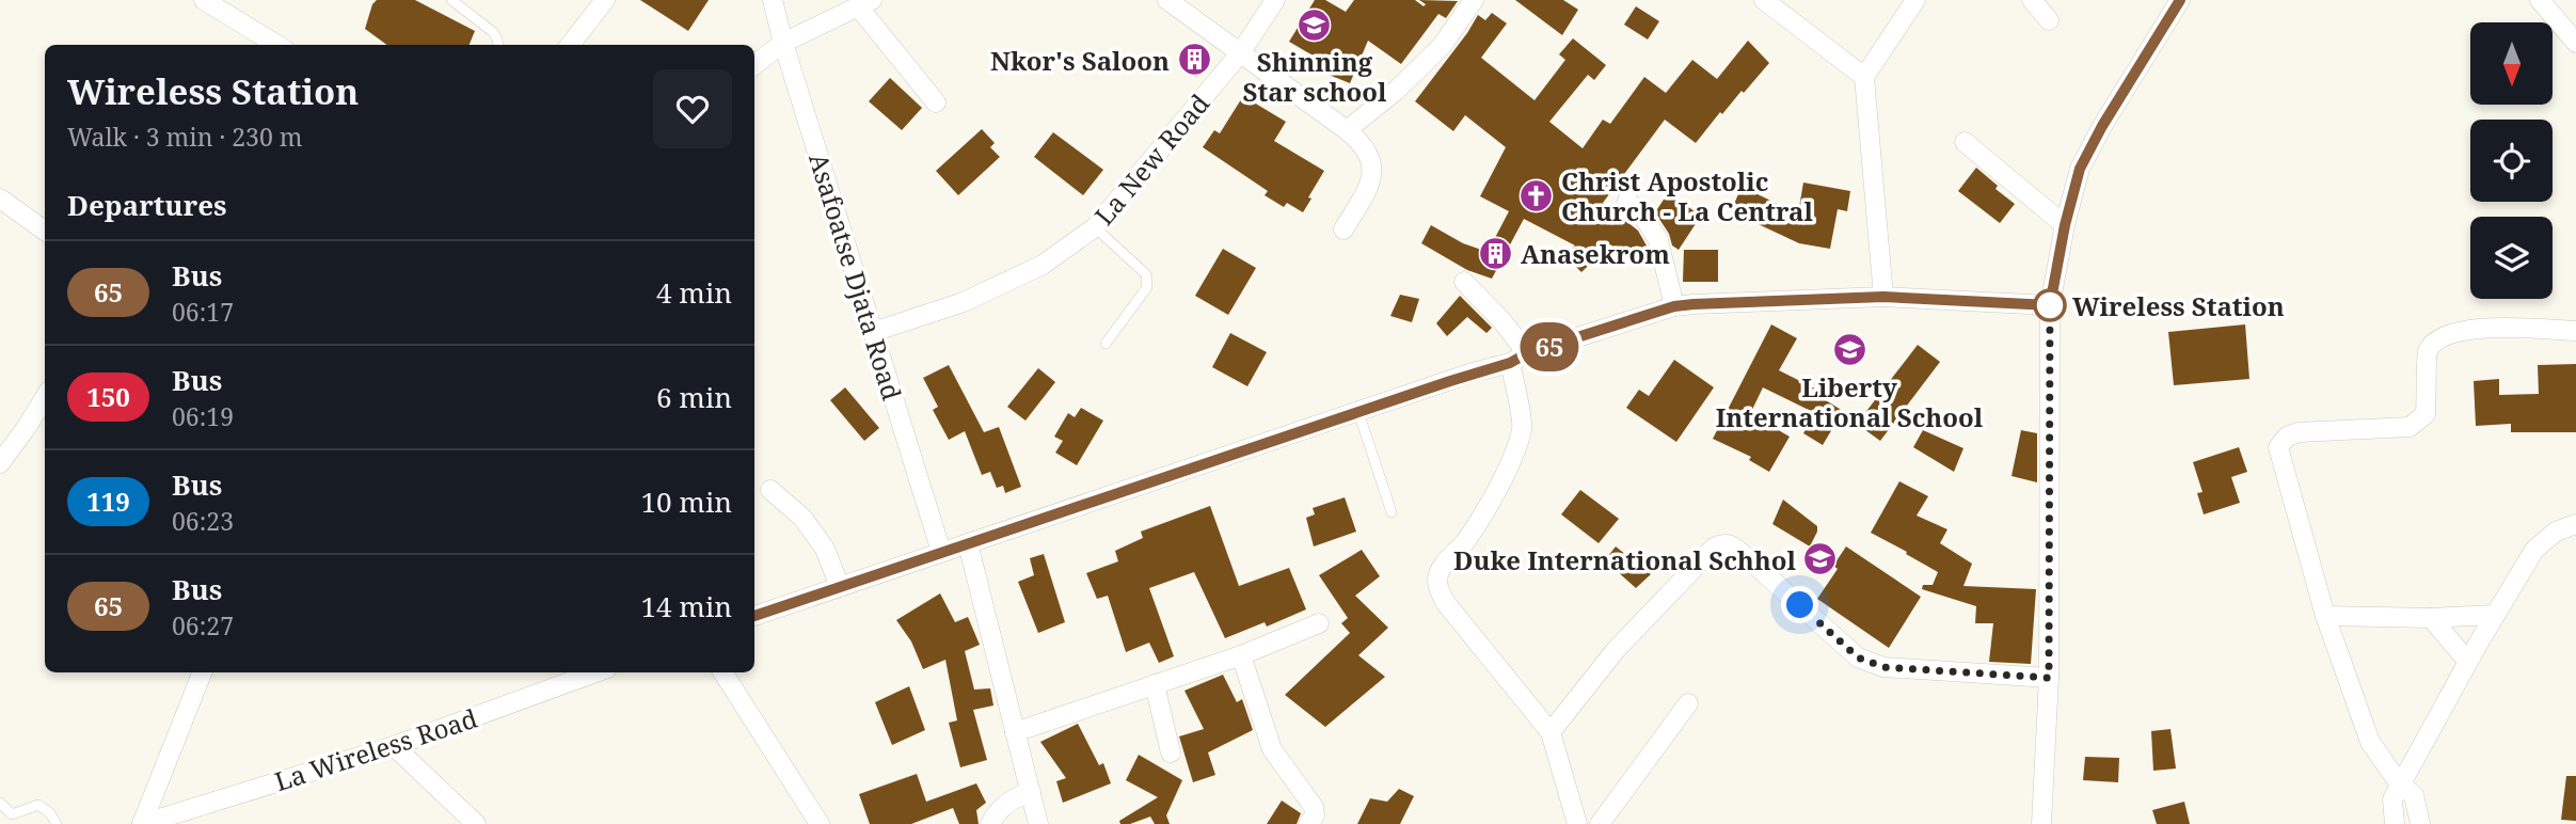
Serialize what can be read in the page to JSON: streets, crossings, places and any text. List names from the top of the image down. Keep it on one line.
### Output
{"streets":{"street":["La New Road","Asafoatse Djata Road","La Wireless Road"]},"crossings":[["La New Road","Asafoatse Djata Road"]],"places":{"school or university":["Shinning Star school","Liberty International School","Duke International Schhol"],"building":["Nkor's Saloon","Anasekrom"],"church":["Christ Apostolic Church - La Central"],"other":["Wireless Station"]},"lines":["bus line 65"],"north":"bottom","page":{"on_map":"65","heading":[["Wireless Station","Walk · 3 min · 230 m"],"Departures"],"list":[{"mark":"65","name":"Bus","note":"06:17","value":"4 min"},{"mark":"150","name":"Bus","note":"06:19","value":"6 min"},{"mark":"119","name":"Bus","note":"06:23","value":"10 min"},{"mark":"65","name":"Bus","note":"06:27","value":"14 min"}]}}
